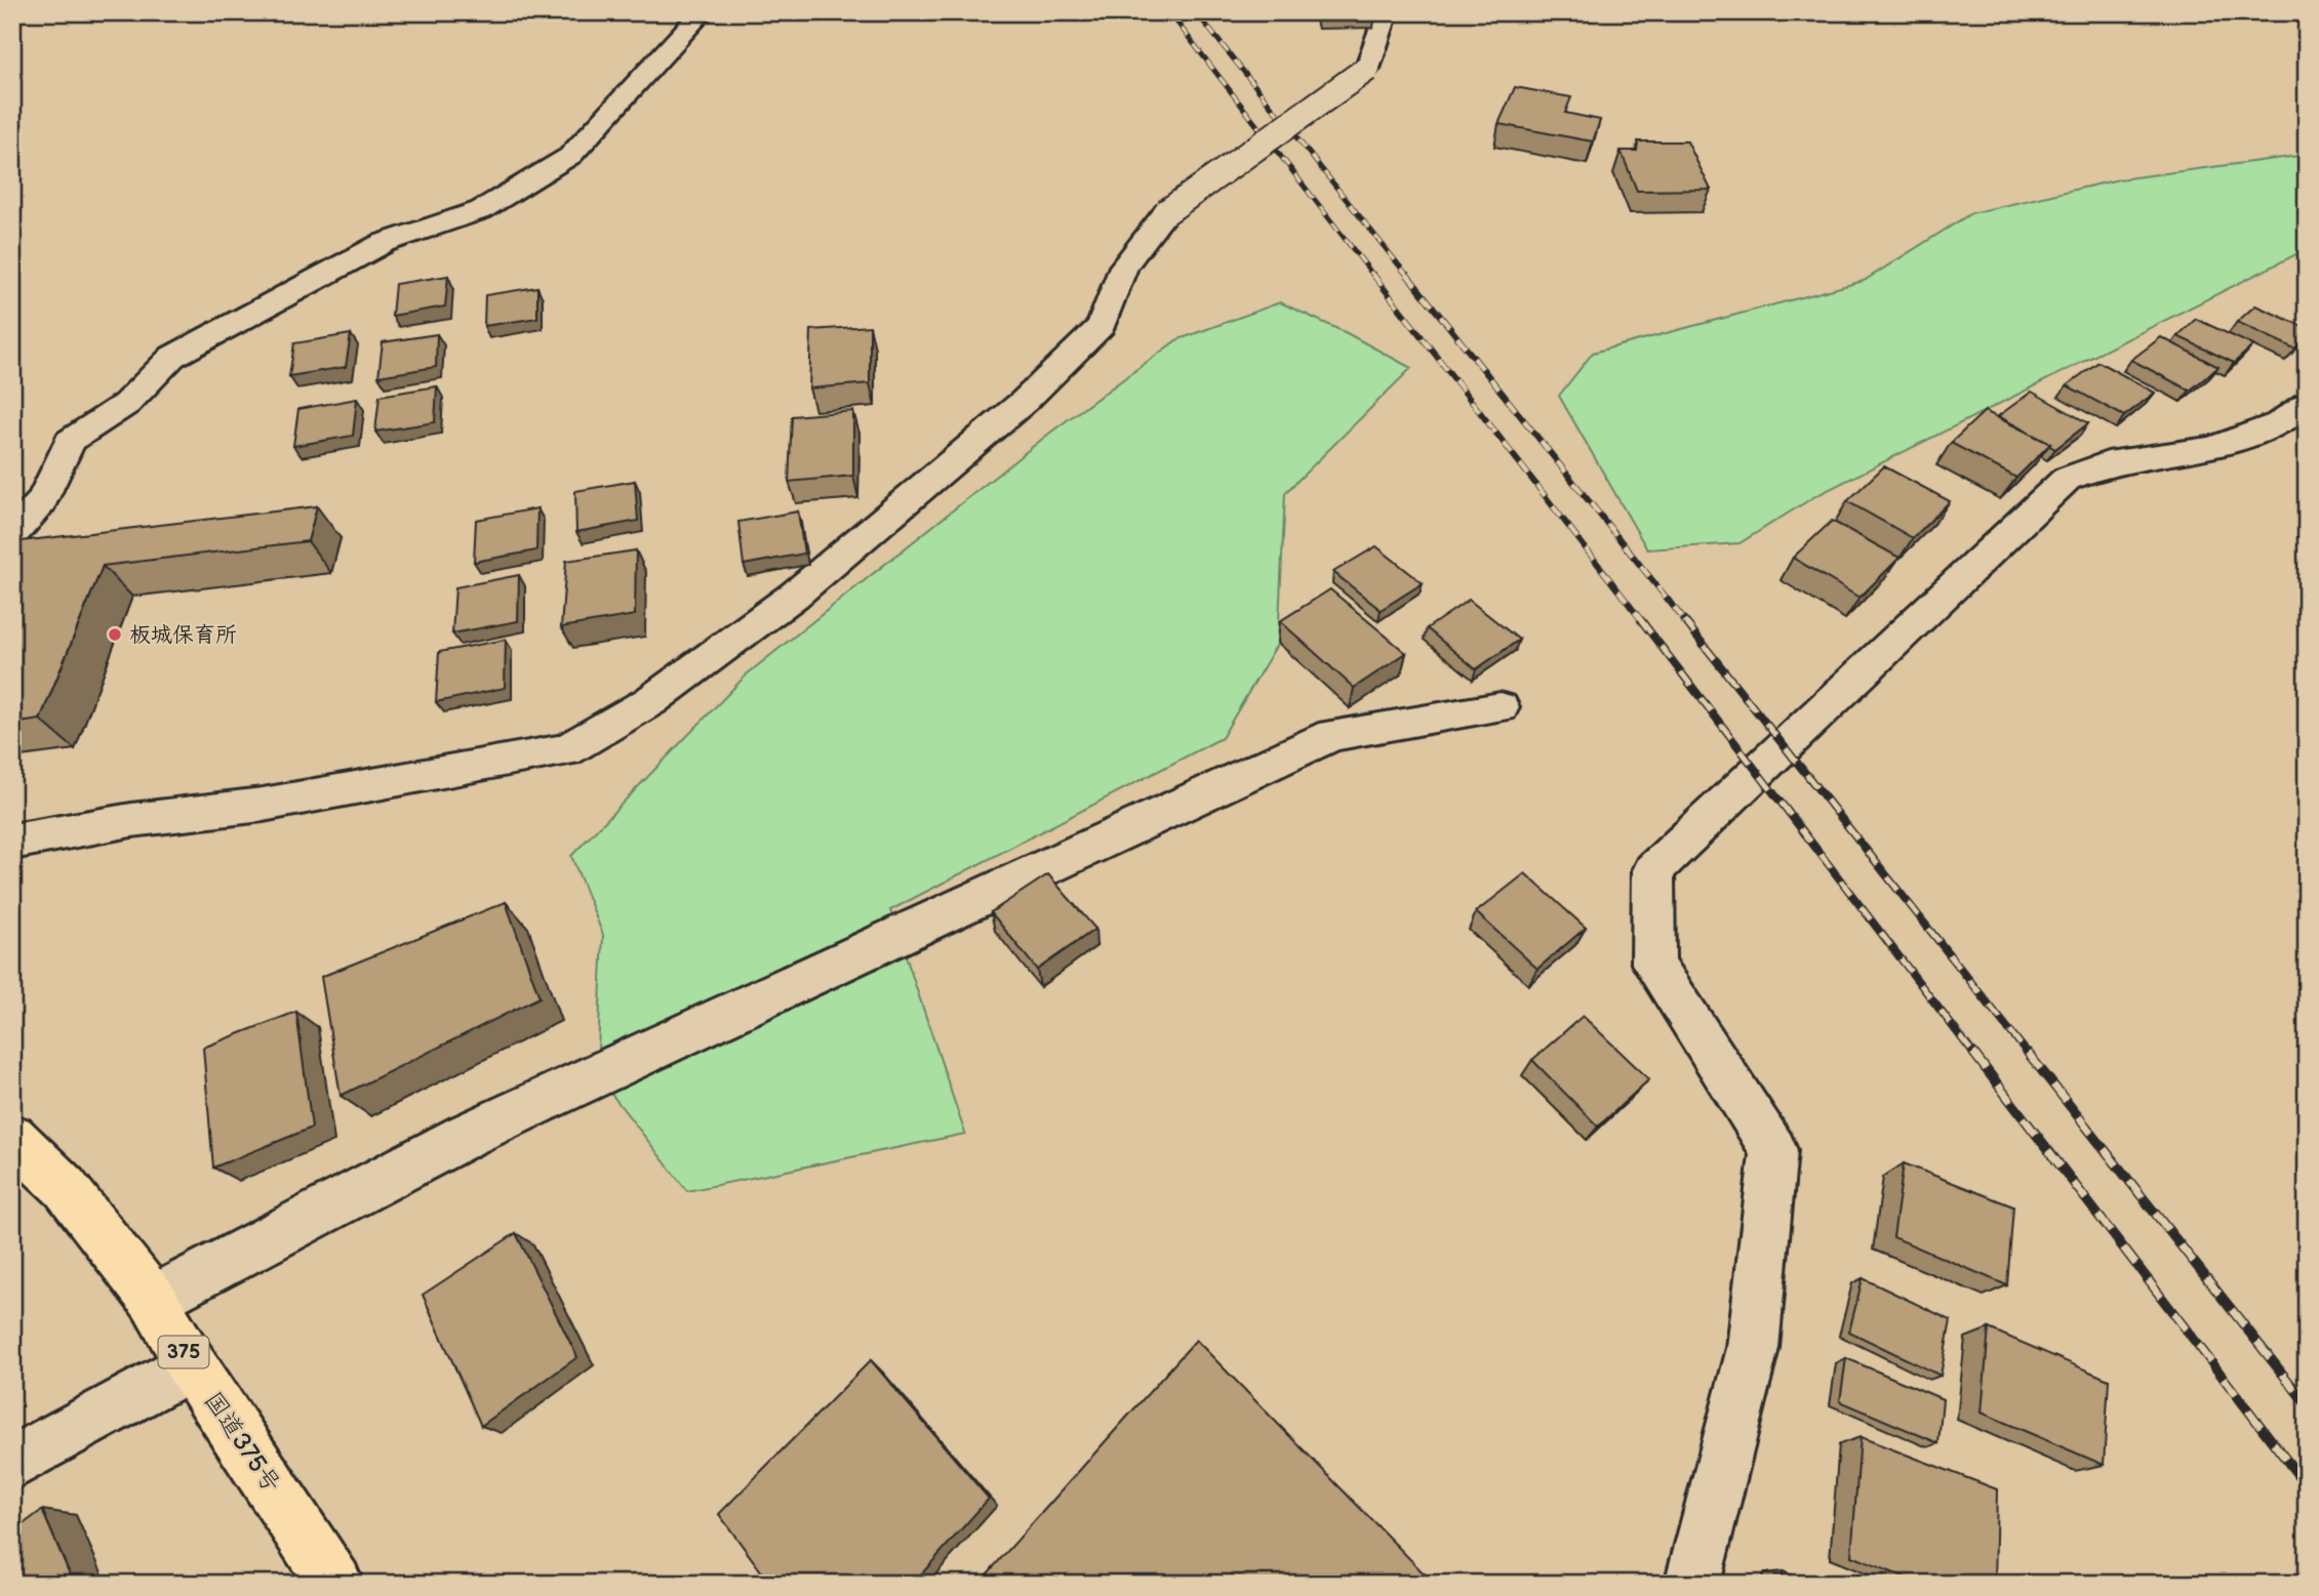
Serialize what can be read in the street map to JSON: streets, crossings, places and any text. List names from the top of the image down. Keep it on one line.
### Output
{"streets":{"highway":["375","国道375号"]},"places":["板城保育所"]}
